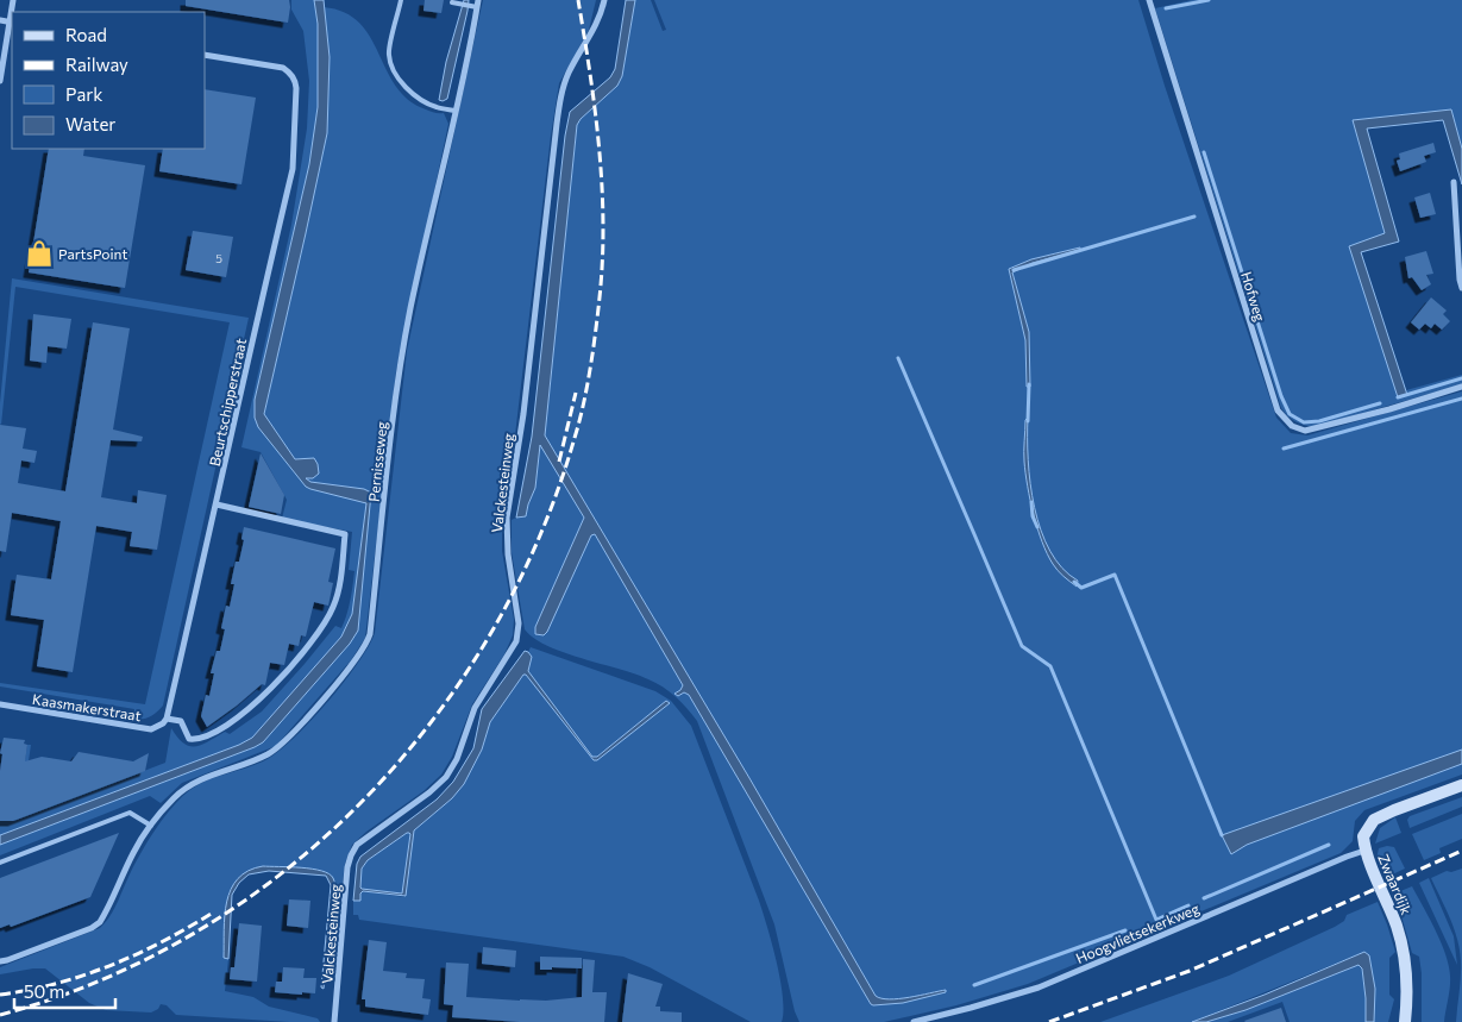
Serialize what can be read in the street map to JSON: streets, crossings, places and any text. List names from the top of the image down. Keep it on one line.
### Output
{"streets":{"street":["Hofweg","Beurtschipperstraat","Pernisseweg","Valckesteinweg","Kaasmakerstraat","Zwaardijk","Hoogvlietsekerkweg"]},"crossings":[["Beurtschipperstraat","Kaasmakerstraat"],["Zwaardijk","Hoogvlietsekerkweg"]],"places":{"shop":["PartsPoint"]},"house_numbers":["5"],"legend":["Road","Railway","Park","Water"],"scale_bar":"50 m"}
